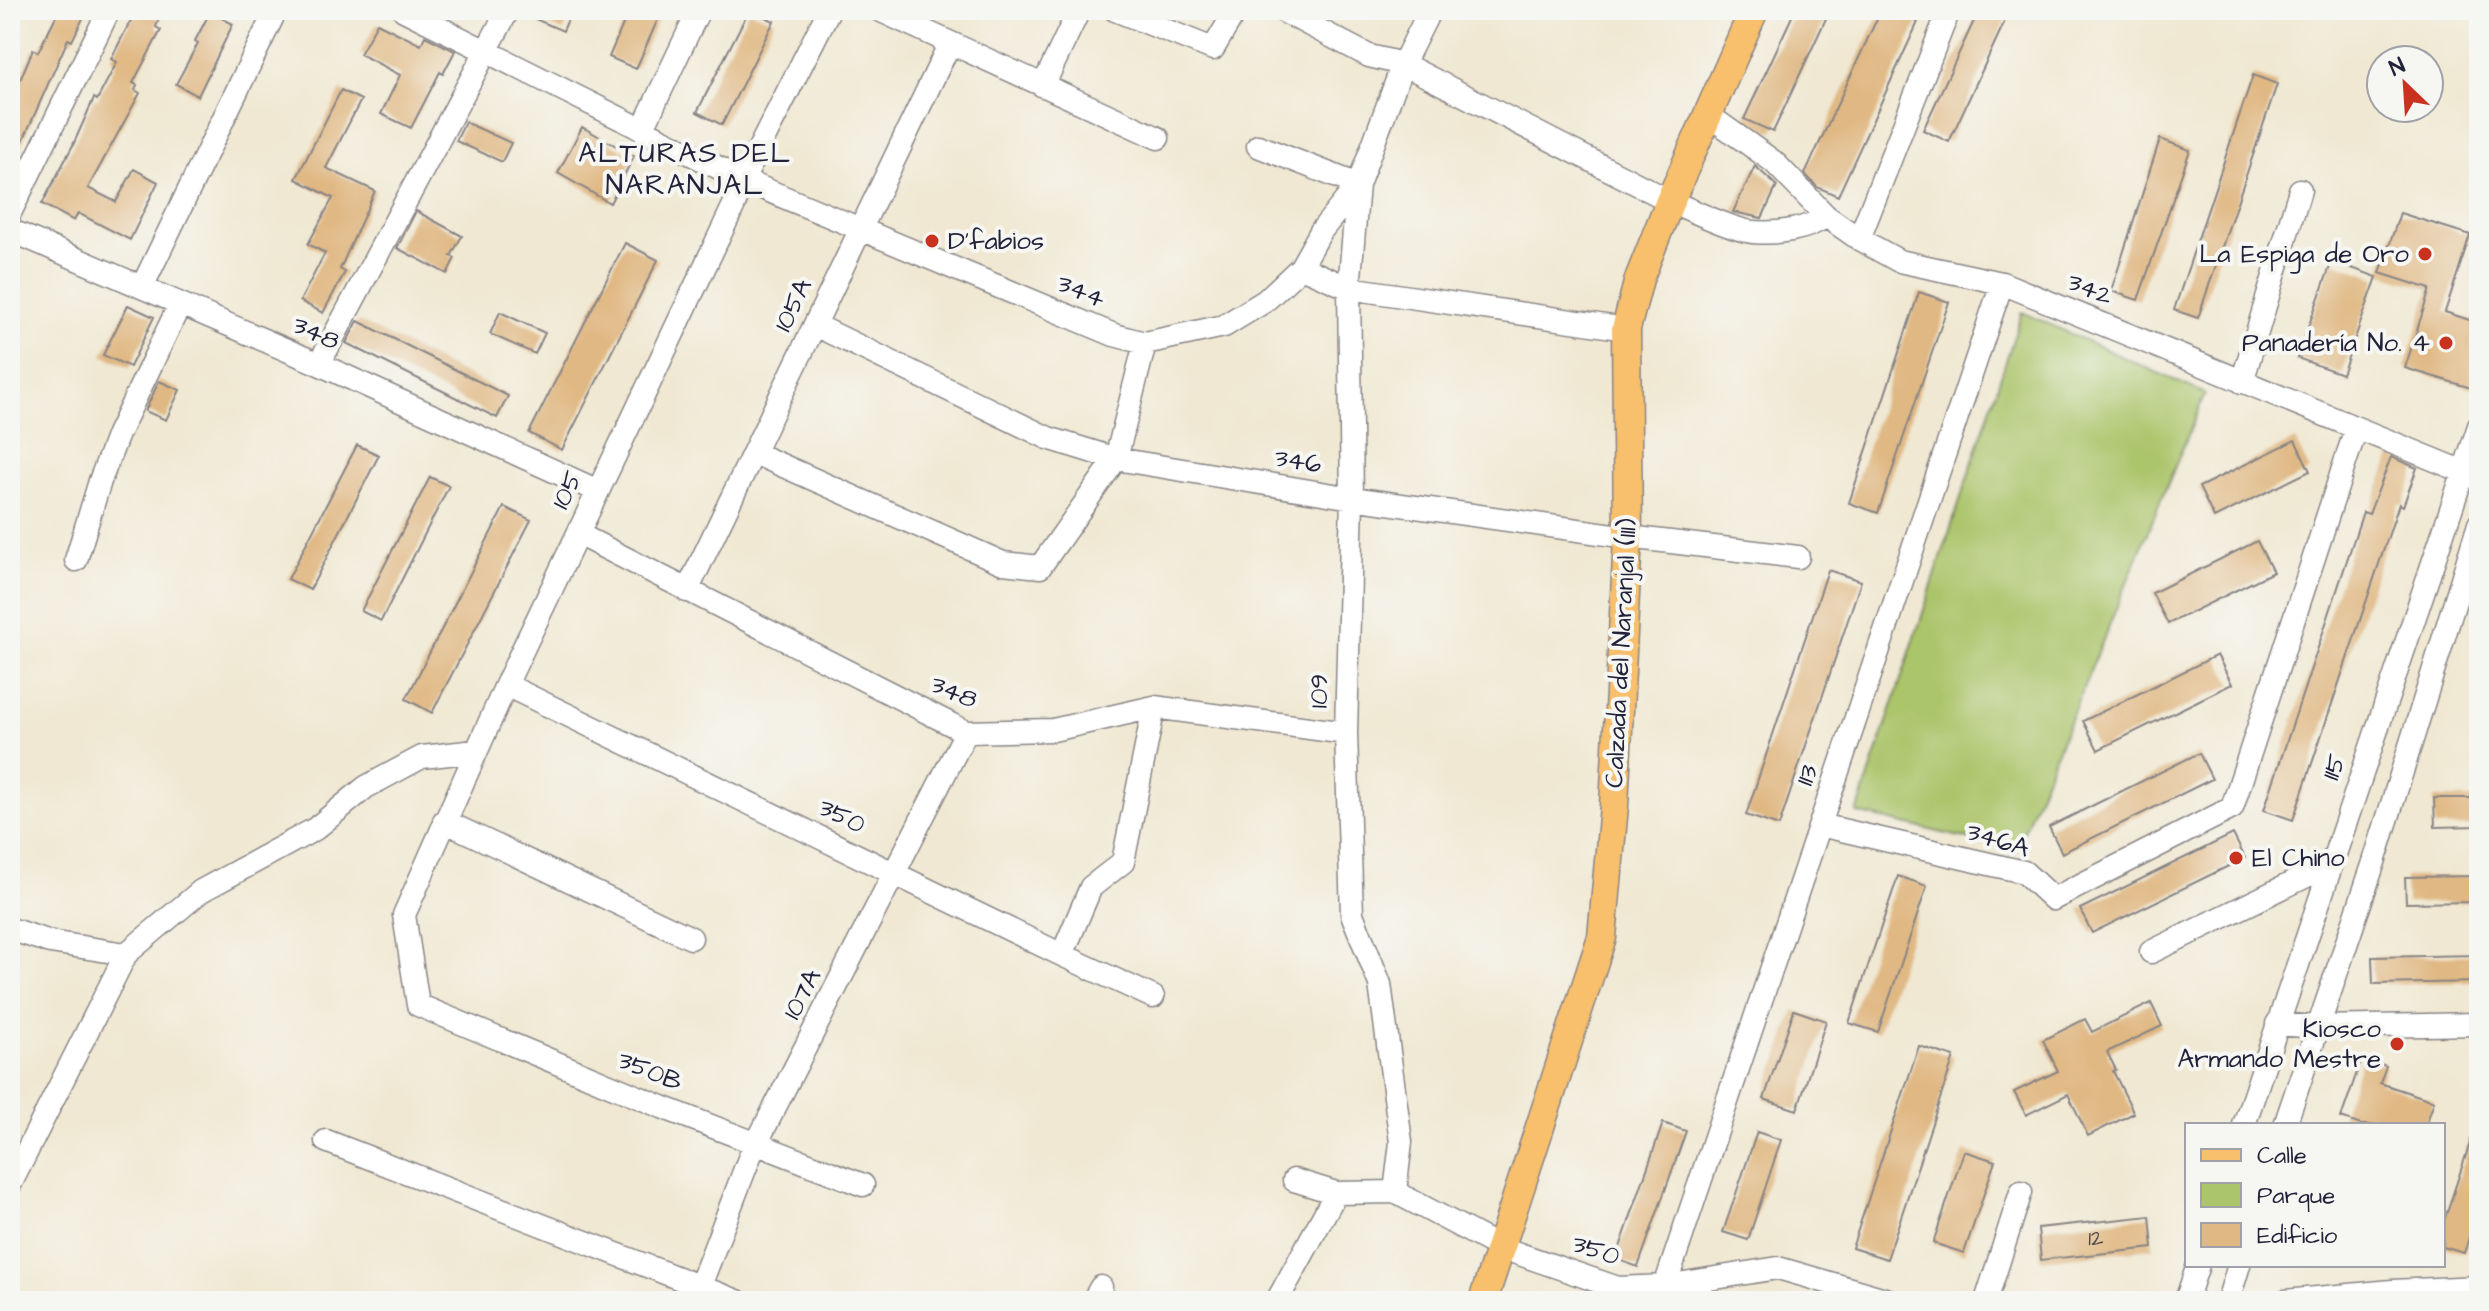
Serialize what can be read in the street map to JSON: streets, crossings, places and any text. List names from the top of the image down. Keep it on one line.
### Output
{"streets":{"main road":["Calzada del Naranjal (111)"],"street":["342","344","105A","348","346","105","109","115","113","350","346A","107A","350B"]},"crossings":[["342","Calzada del Naranjal (111)"],["342","115"],["342","113"],["342","346A"],["344","105A"],["344","105"],["344","109"],["105A","348"],["105A","346"],["348","105"],["348","109"],["348","107A"],["346","Calzada del Naranjal (111)"],["346","109"],["105","350"],["105","350B"],["Calzada del Naranjal (111)","350"],["109","350"],["113","350"],["113","346A"],["350","107A"],["107A","350B"]],"districts":["ALTURAS DEL NARANJAL"],"places":["D'fabios","La Espiga de Oro","Panadería No. 4","El Chino","Kiosco Armando Mestre"],"house_numbers":["12"],"legend":["Calle","Parque","Edificio"],"north":"top left"}
